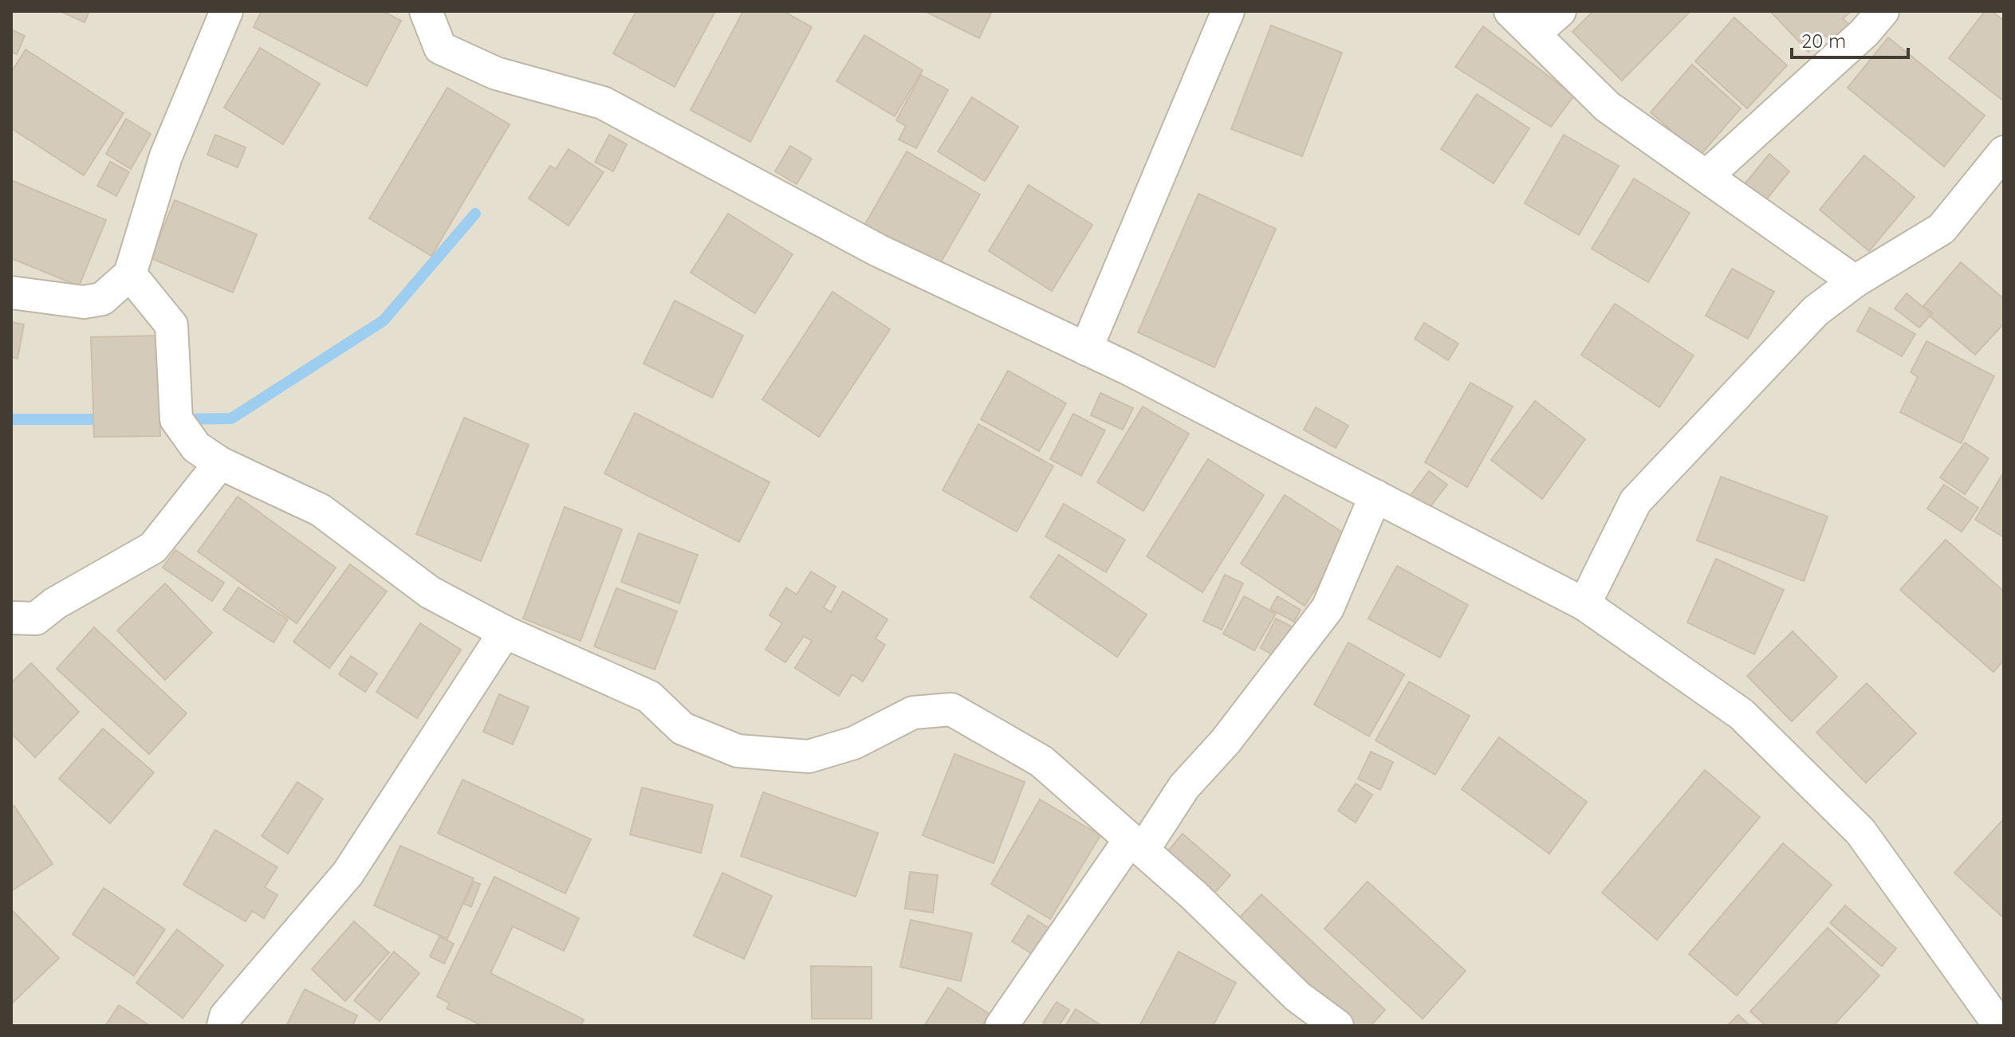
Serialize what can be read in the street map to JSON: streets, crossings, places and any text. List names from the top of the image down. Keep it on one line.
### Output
{"scale_bar":"20 m"}
